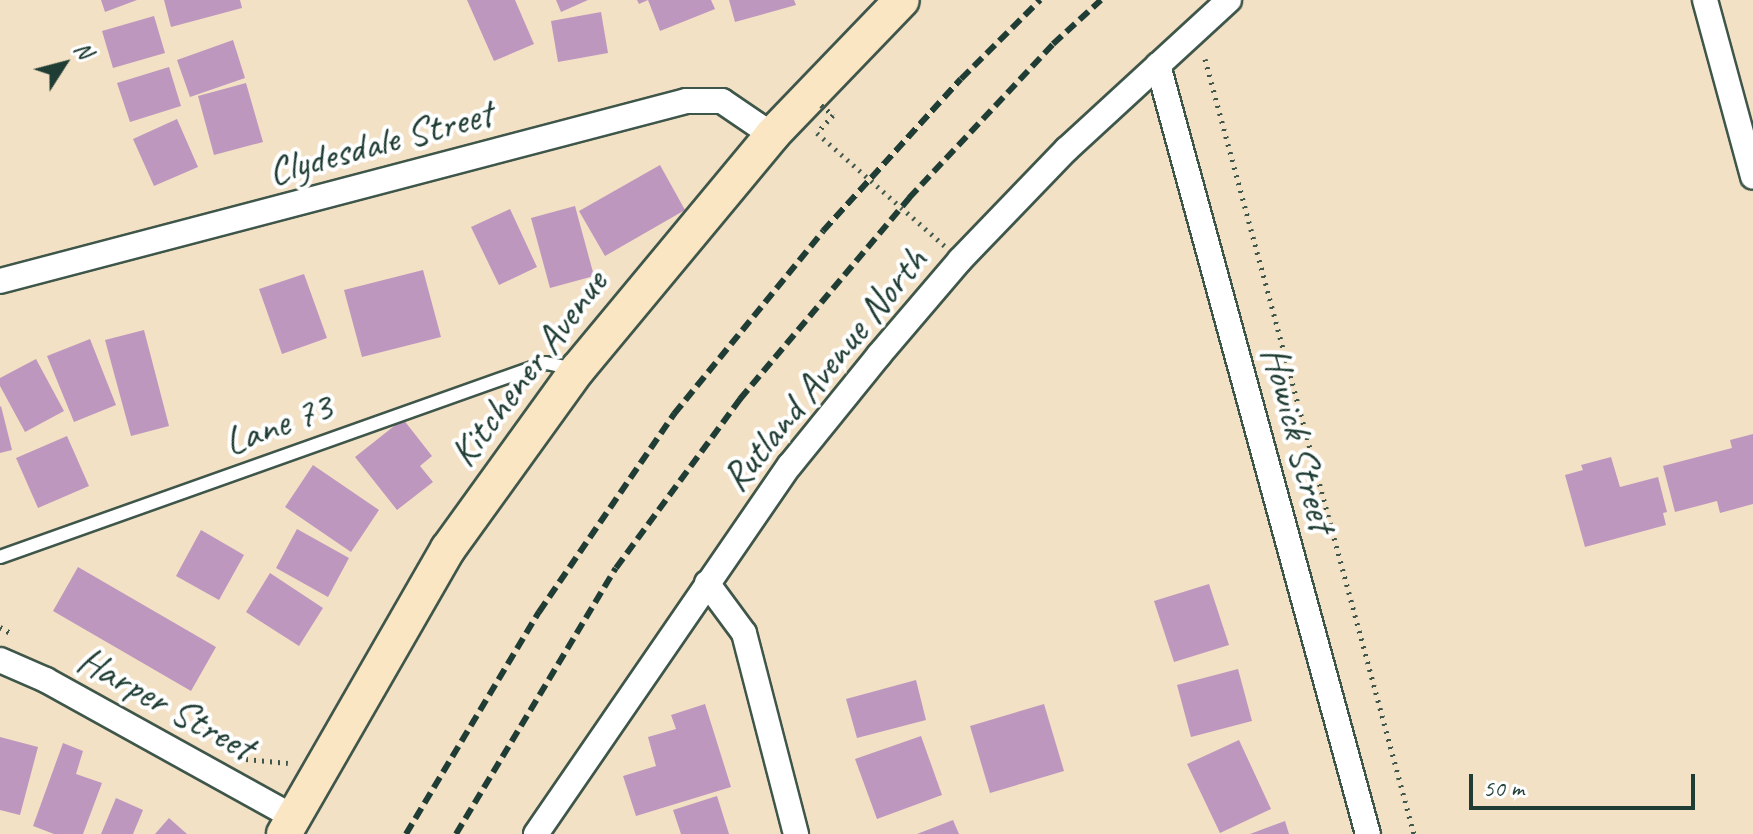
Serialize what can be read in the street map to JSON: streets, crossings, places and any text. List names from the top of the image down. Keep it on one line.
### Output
{"streets":{"street":["Clydesdale Street","Kitchener Avenue","Rutland Avenue North","Howick Street","Harper Street"],"lane":["Lane 73"]},"crossings":[["Clydesdale Street","Kitchener Avenue"],["Kitchener Avenue","Lane 73"],["Kitchener Avenue","Harper Street"],["Rutland Avenue North","Howick Street"]],"scale_bar":"50 m","north":"top right"}
